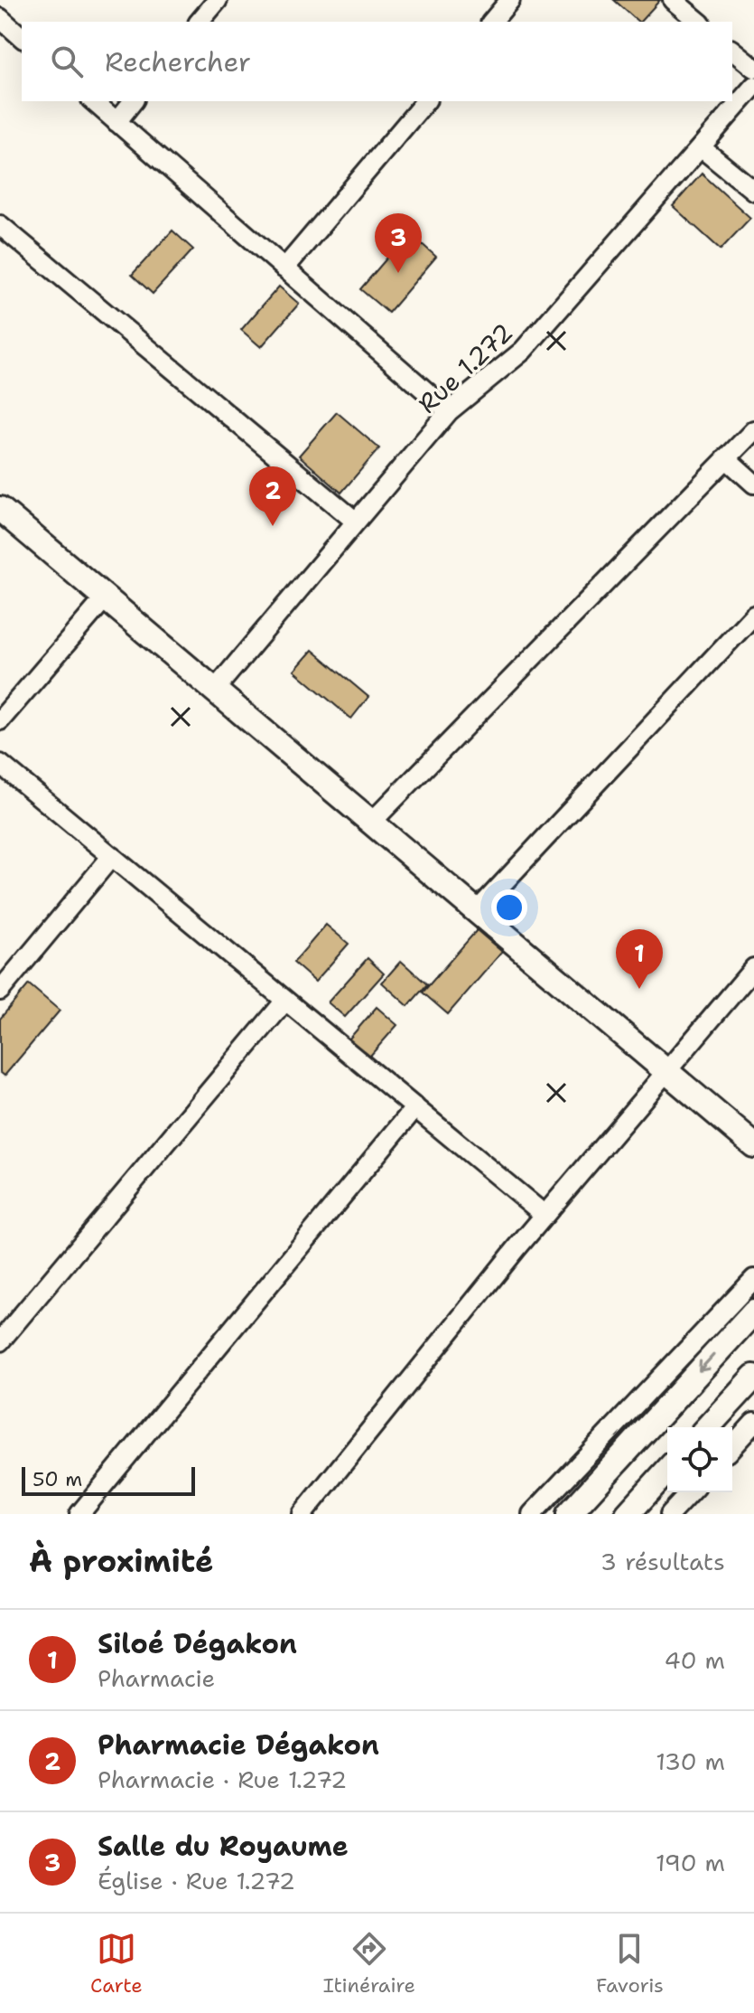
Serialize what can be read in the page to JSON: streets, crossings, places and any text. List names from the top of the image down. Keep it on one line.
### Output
{"streets":{"street":["Rue 1.272"]},"scale_bar":"50 m","page":{"search":"Rechercher","pins":["3","2","1"],"scale":"50 m","heading":["À proximité","3 résultats"],"list":[{"mark":"1","name":"Siloé Dégakon","note":"Pharmacie","value":"40 m"},{"mark":"2","name":"Pharmacie Dégakon","note":"Pharmacie · Rue 1.272","value":"130 m"},{"mark":"3","name":"Salle du Royaume","note":"Église · Rue 1.272","value":"190 m"}],"nav":["Carte","Itinéraire","Favoris"]}}
